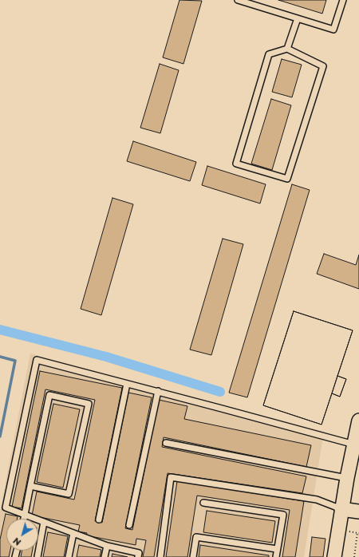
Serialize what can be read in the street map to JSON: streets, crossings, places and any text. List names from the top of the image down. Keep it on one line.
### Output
{"north":"bottom left"}
